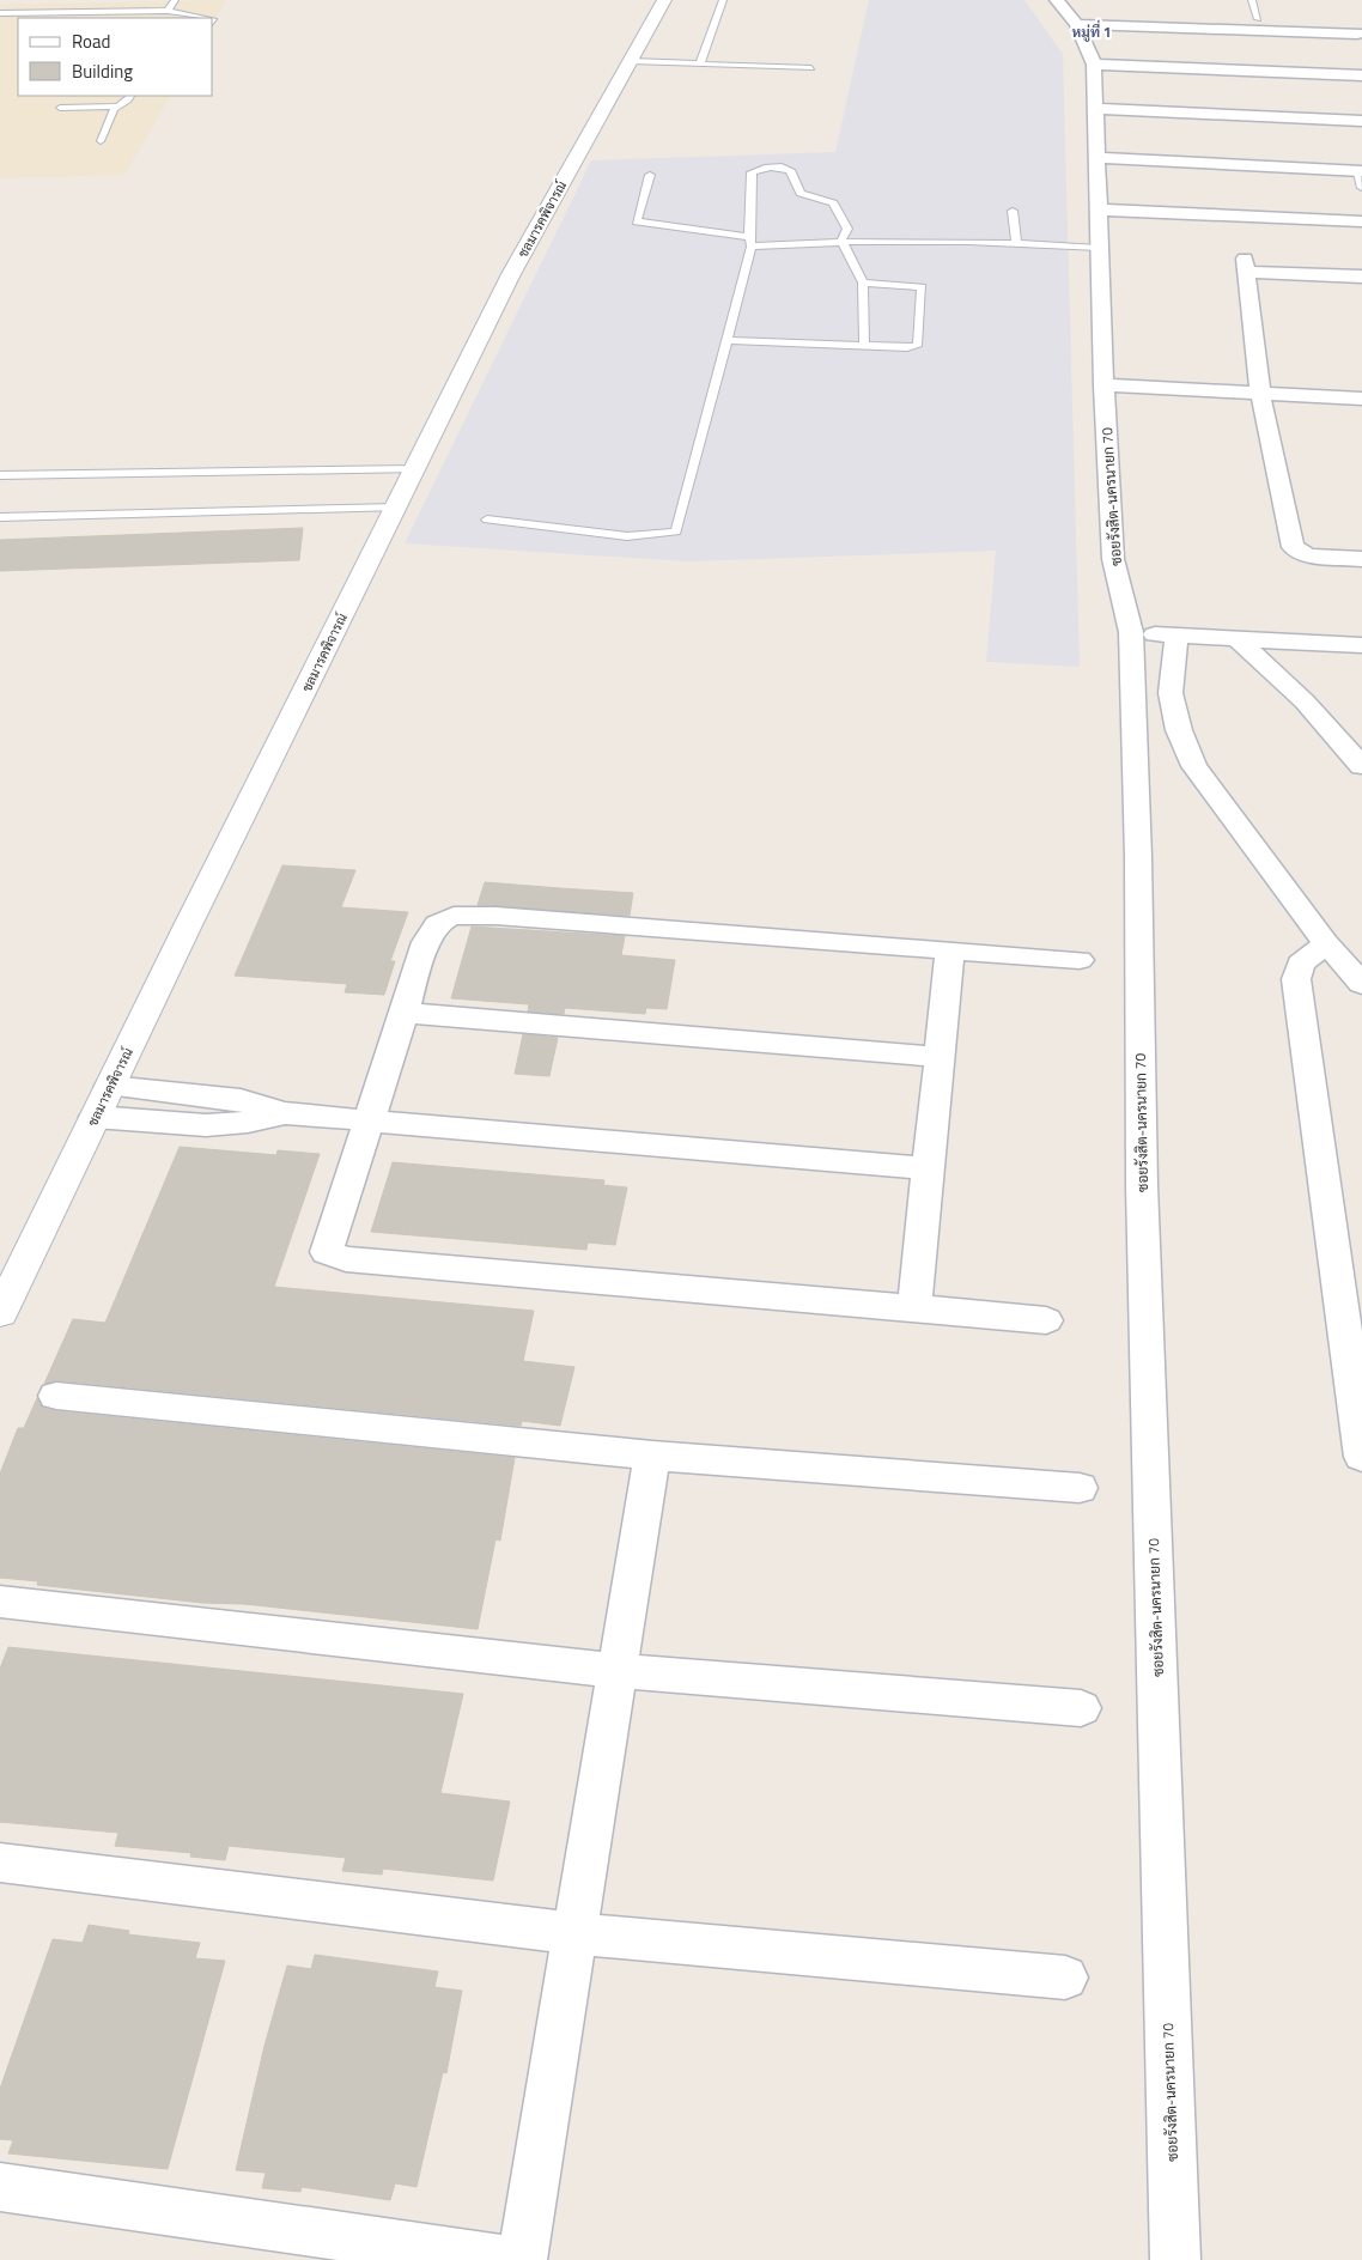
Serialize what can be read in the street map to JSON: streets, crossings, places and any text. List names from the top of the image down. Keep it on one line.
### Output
{"streets":{"street":["ชลมารคพิจารณ์","ซอยรังสิต-นครนายก 70"]},"districts":["หมู่ที่ 1"],"legend":["Road","Building"]}
